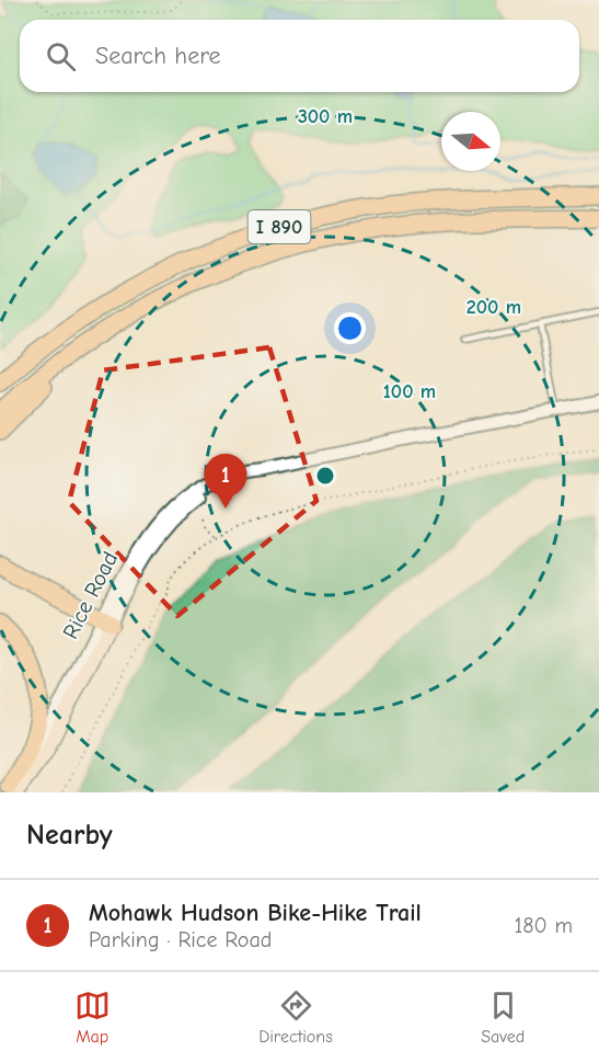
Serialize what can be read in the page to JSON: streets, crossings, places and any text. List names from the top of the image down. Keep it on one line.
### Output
{"streets":{"highway":["I 890"],"main road":["Rice Road"]},"north":"right","page":{"search":"Search here","pins":"1","heading":"Nearby","list":[{"mark":"1","name":"Mohawk Hudson Bike-Hike Trail","note":"Parking · Rice Road","value":"180 m"}],"nav":["Map","Directions","Saved"]},"rings":["300 m","200 m","100 m"]}
